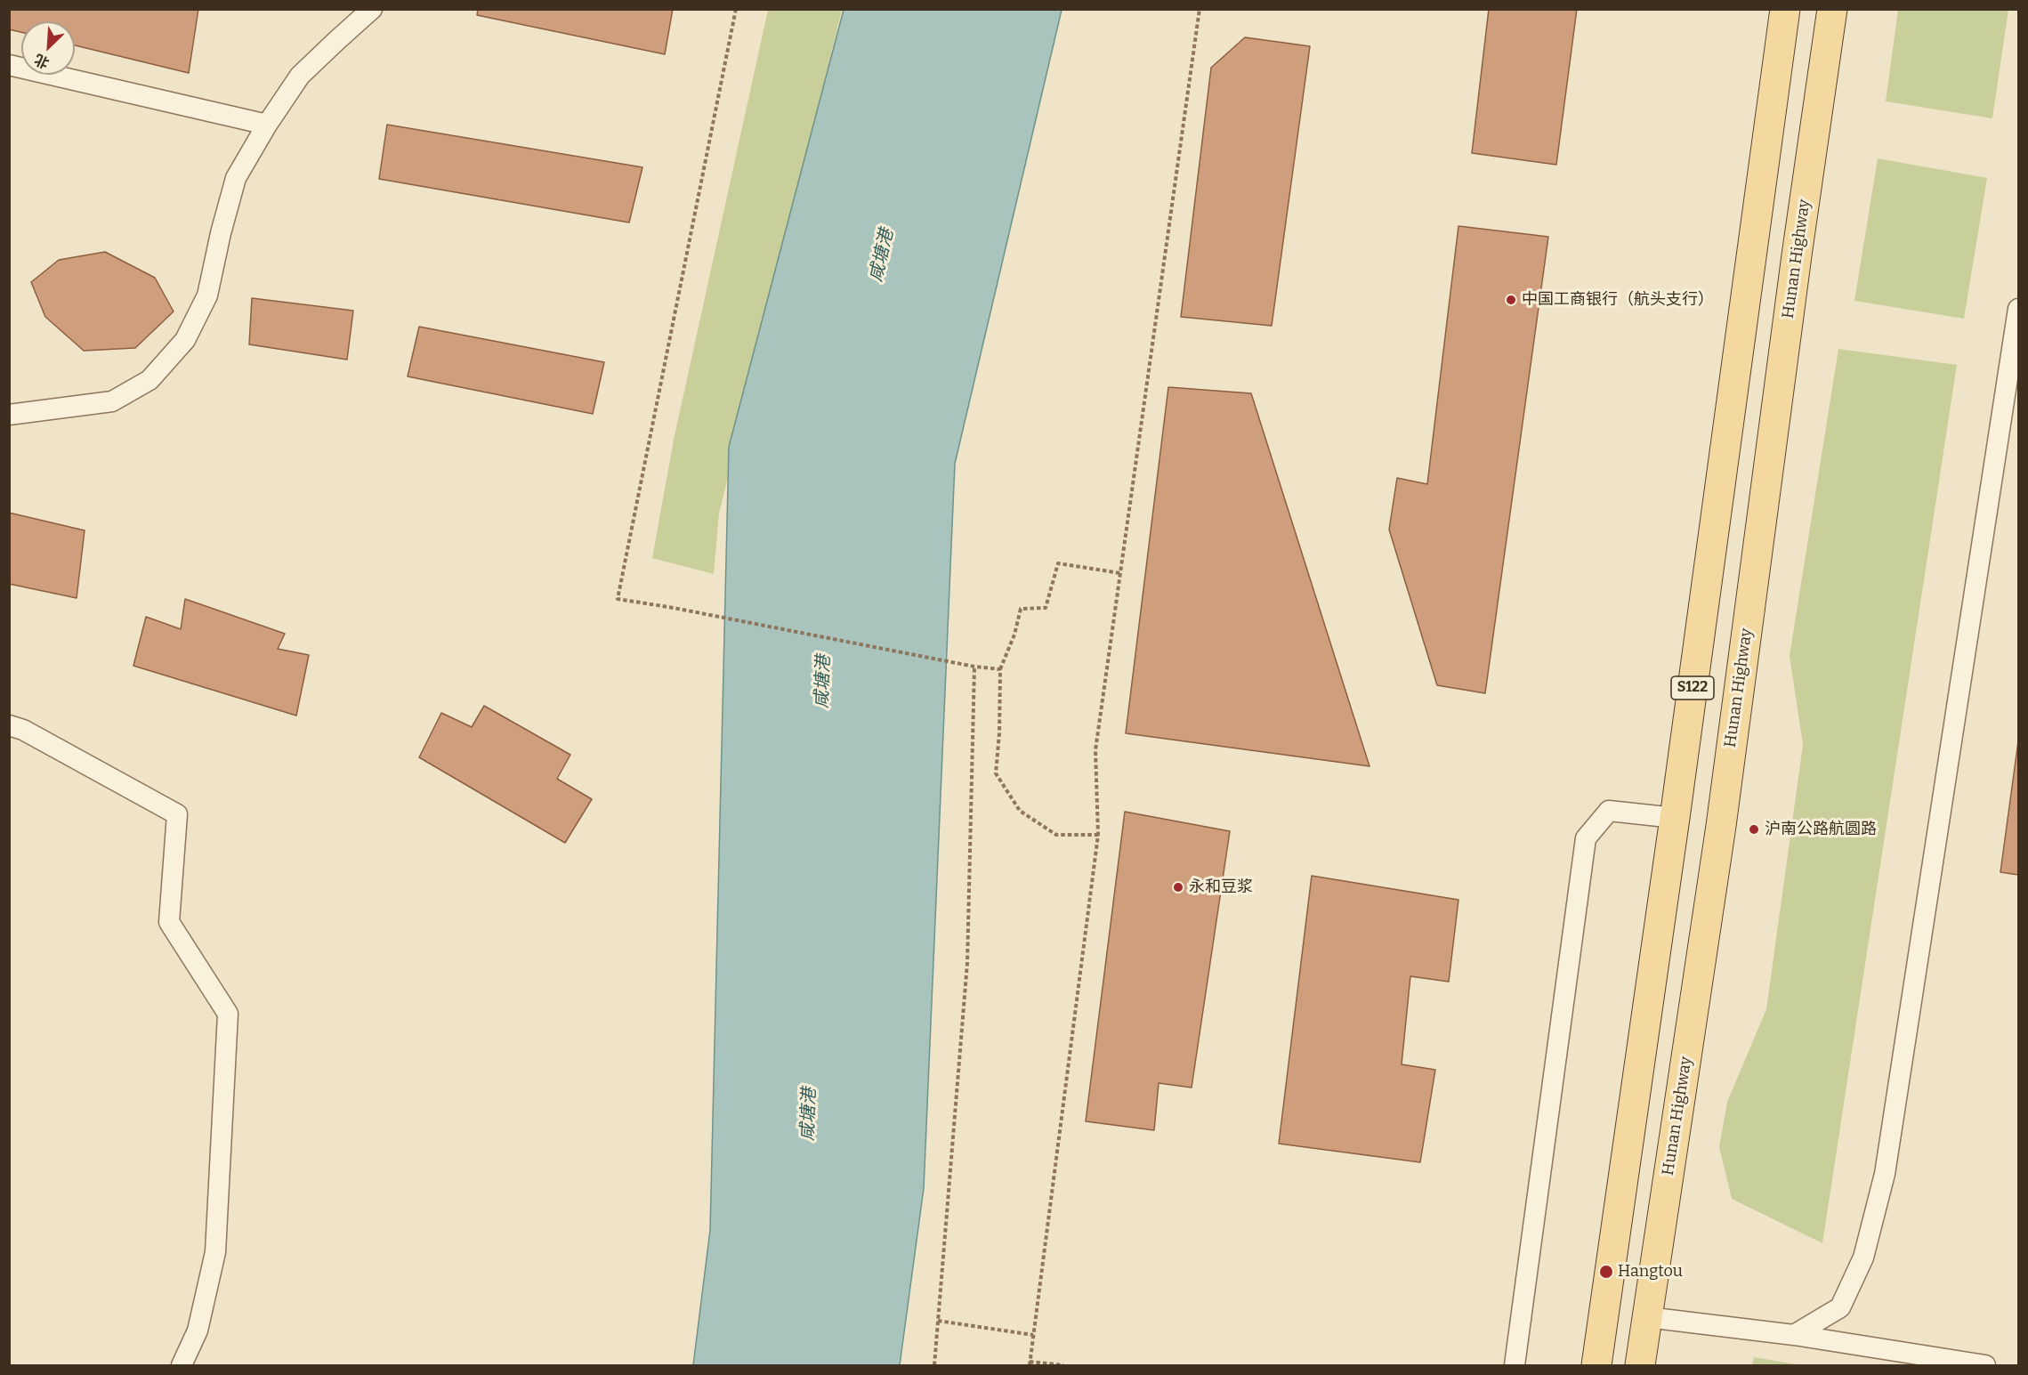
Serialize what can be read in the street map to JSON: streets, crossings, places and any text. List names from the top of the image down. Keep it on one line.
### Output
{"streets":{"main road":["Hunan Highway","S122"]},"water":["咸塘港"],"places":["中国工商银行（航头支行）","沪南公路航圆路","永和豆浆","Hangtou"],"north":"bottom left"}
